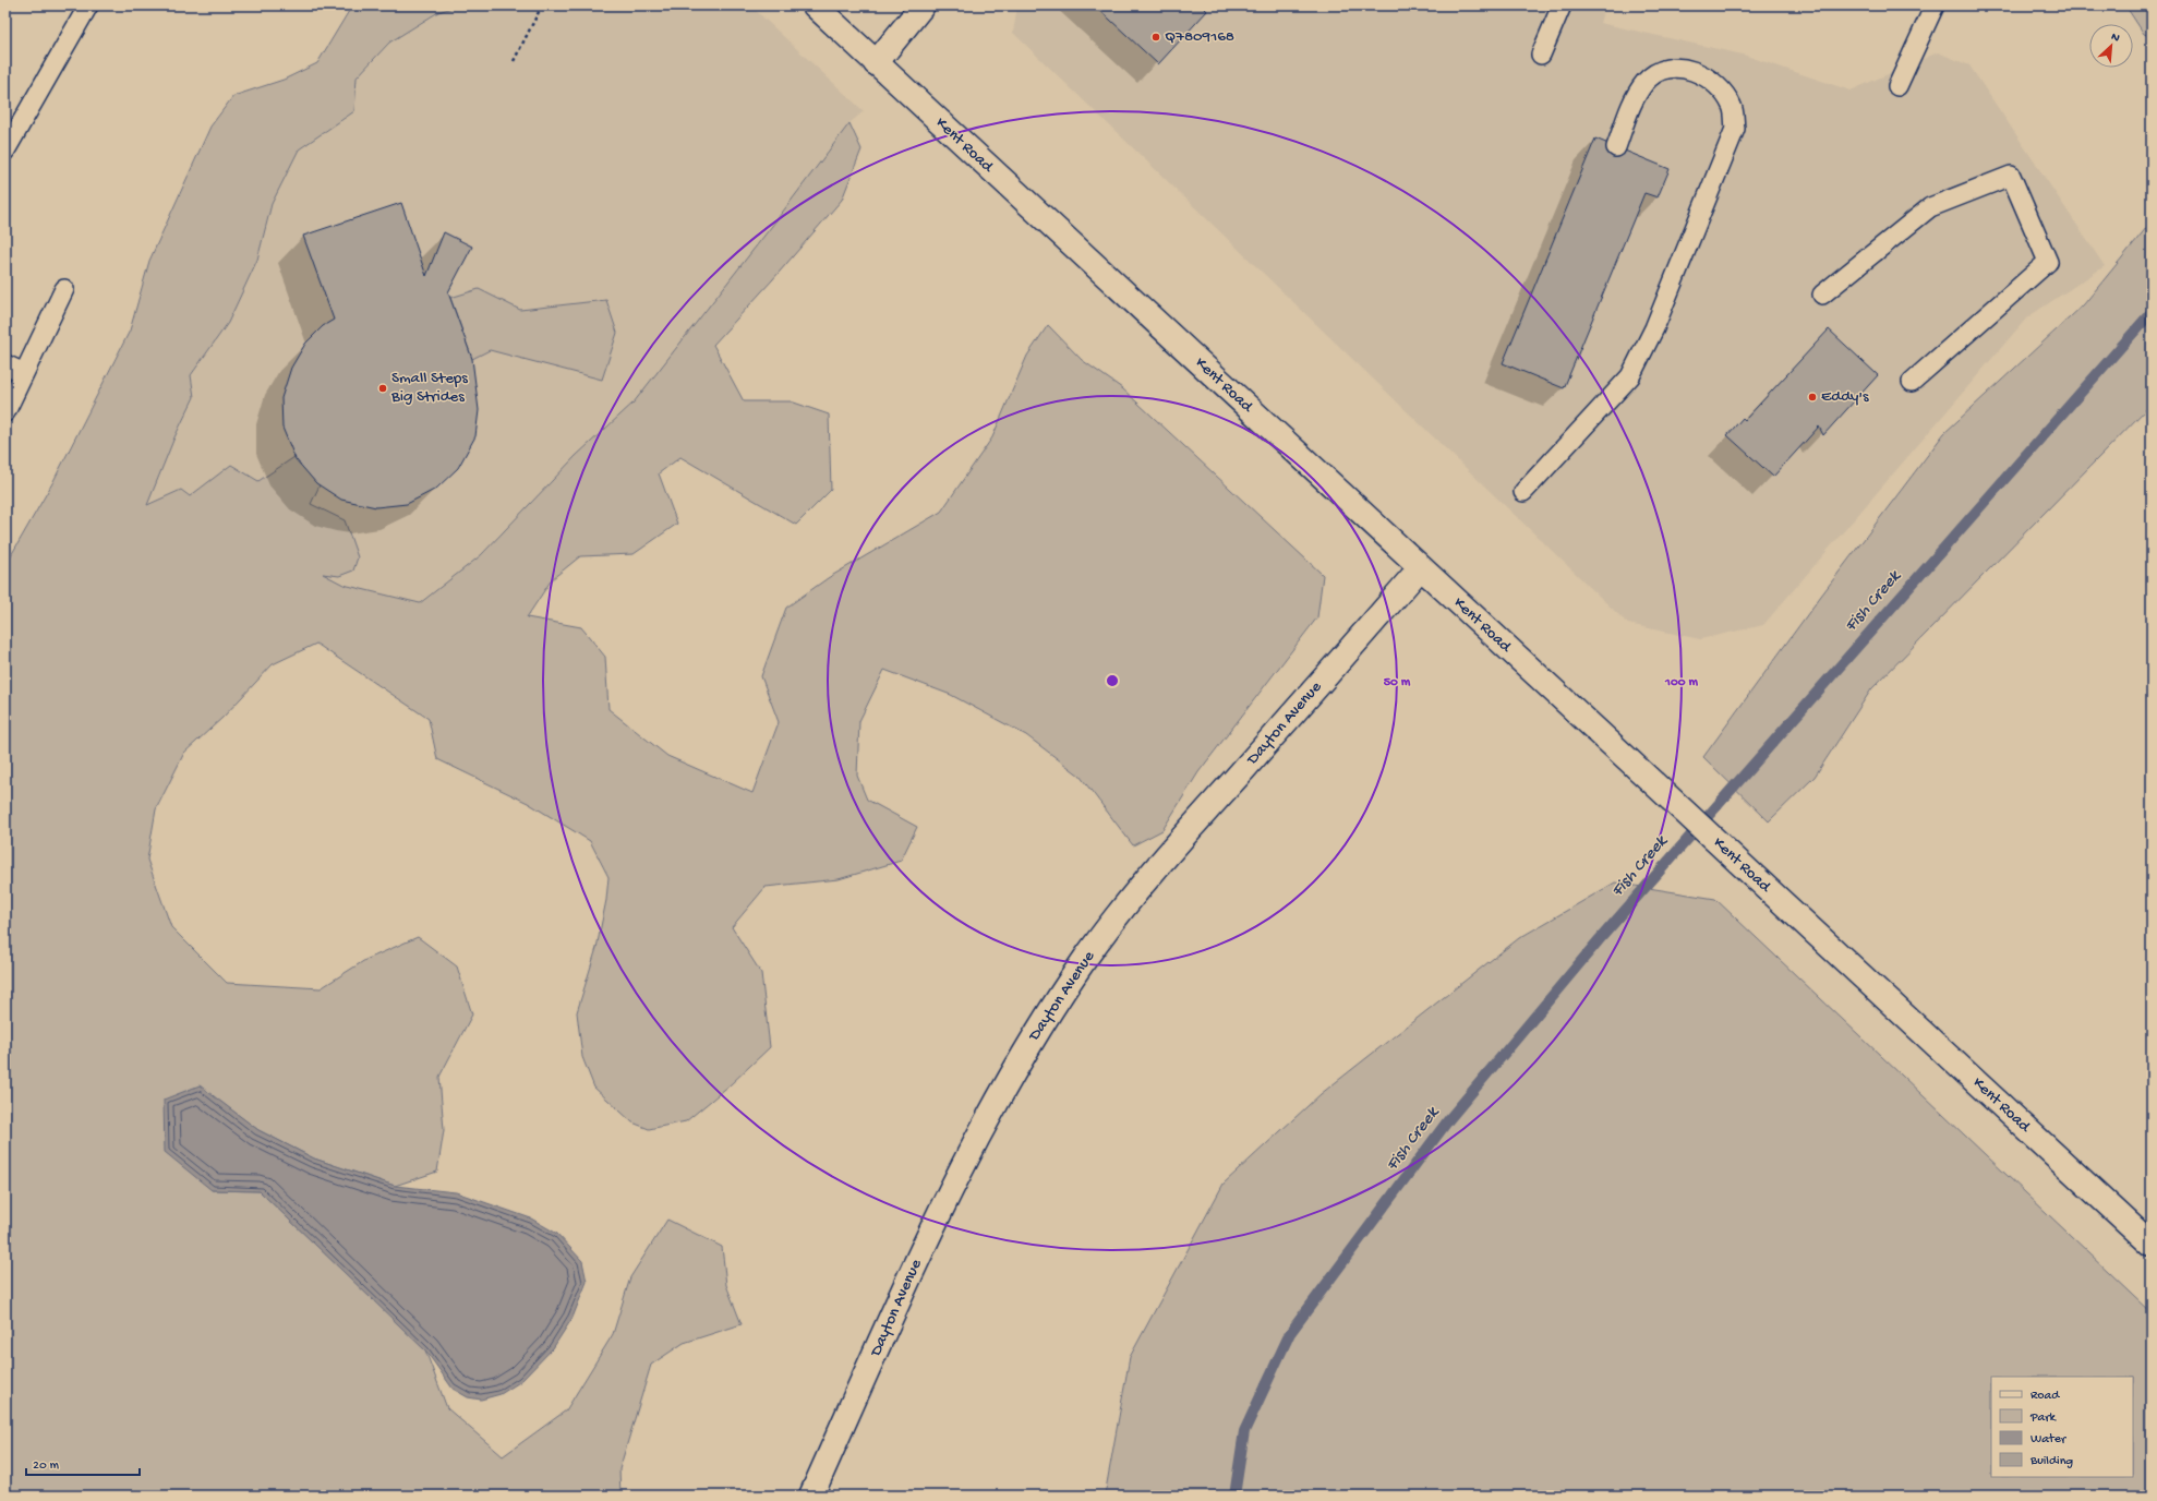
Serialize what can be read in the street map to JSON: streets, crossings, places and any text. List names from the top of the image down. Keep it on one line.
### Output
{"streets":{"main road":["Kent Road","Dayton Avenue"]},"crossings":[["Kent Road","Dayton Avenue"]],"water":["Fish Creek"],"places":["Q7809168","Small Steps Big Strides","Eddy's"],"legend":["Road","Park","Water","Building"],"scale_bar":"20 m","north":"top right","rings":["50 m","100 m"]}
